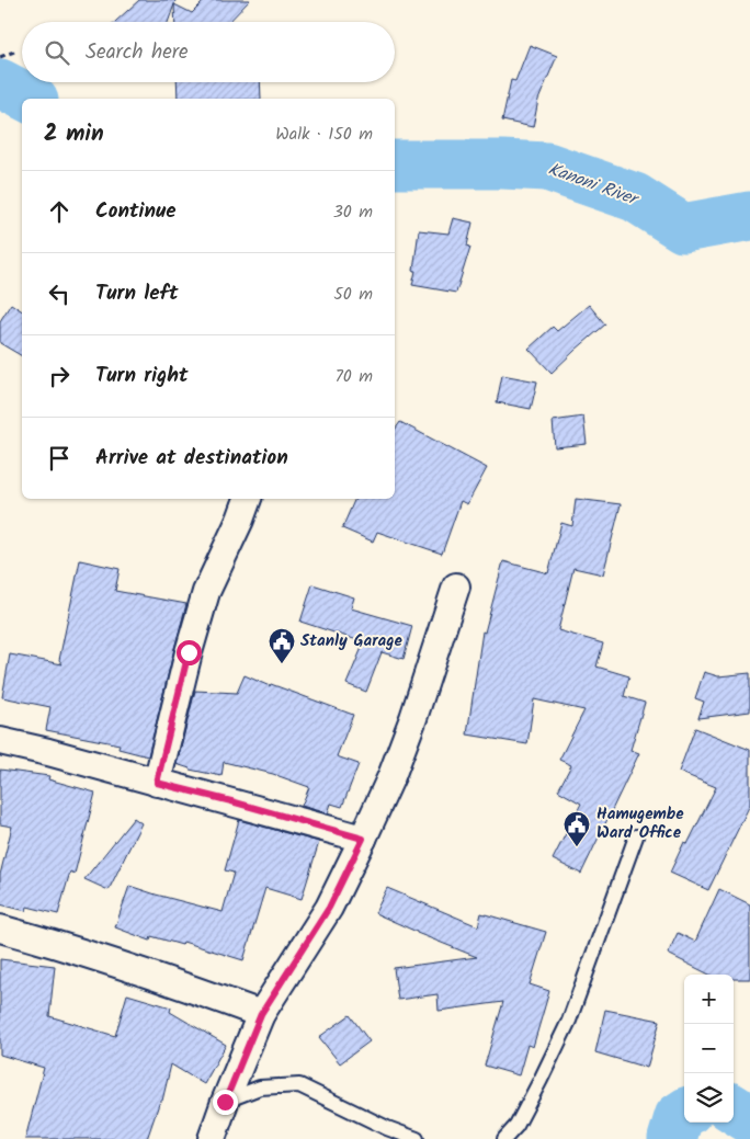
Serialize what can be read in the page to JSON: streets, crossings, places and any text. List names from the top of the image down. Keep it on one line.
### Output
{"water":["Kanoni River"],"places":{"public building":["Stanly Garage","Hamugembe Ward Office"]},"page":{"search":"Search here","heading":["2 min","Walk · 150 m"],"list":[["Continue","30 m"],["Turn left","50 m"],["Turn right","70 m"],"Arrive at destination"],"map_buttons":["+","−"]}}
